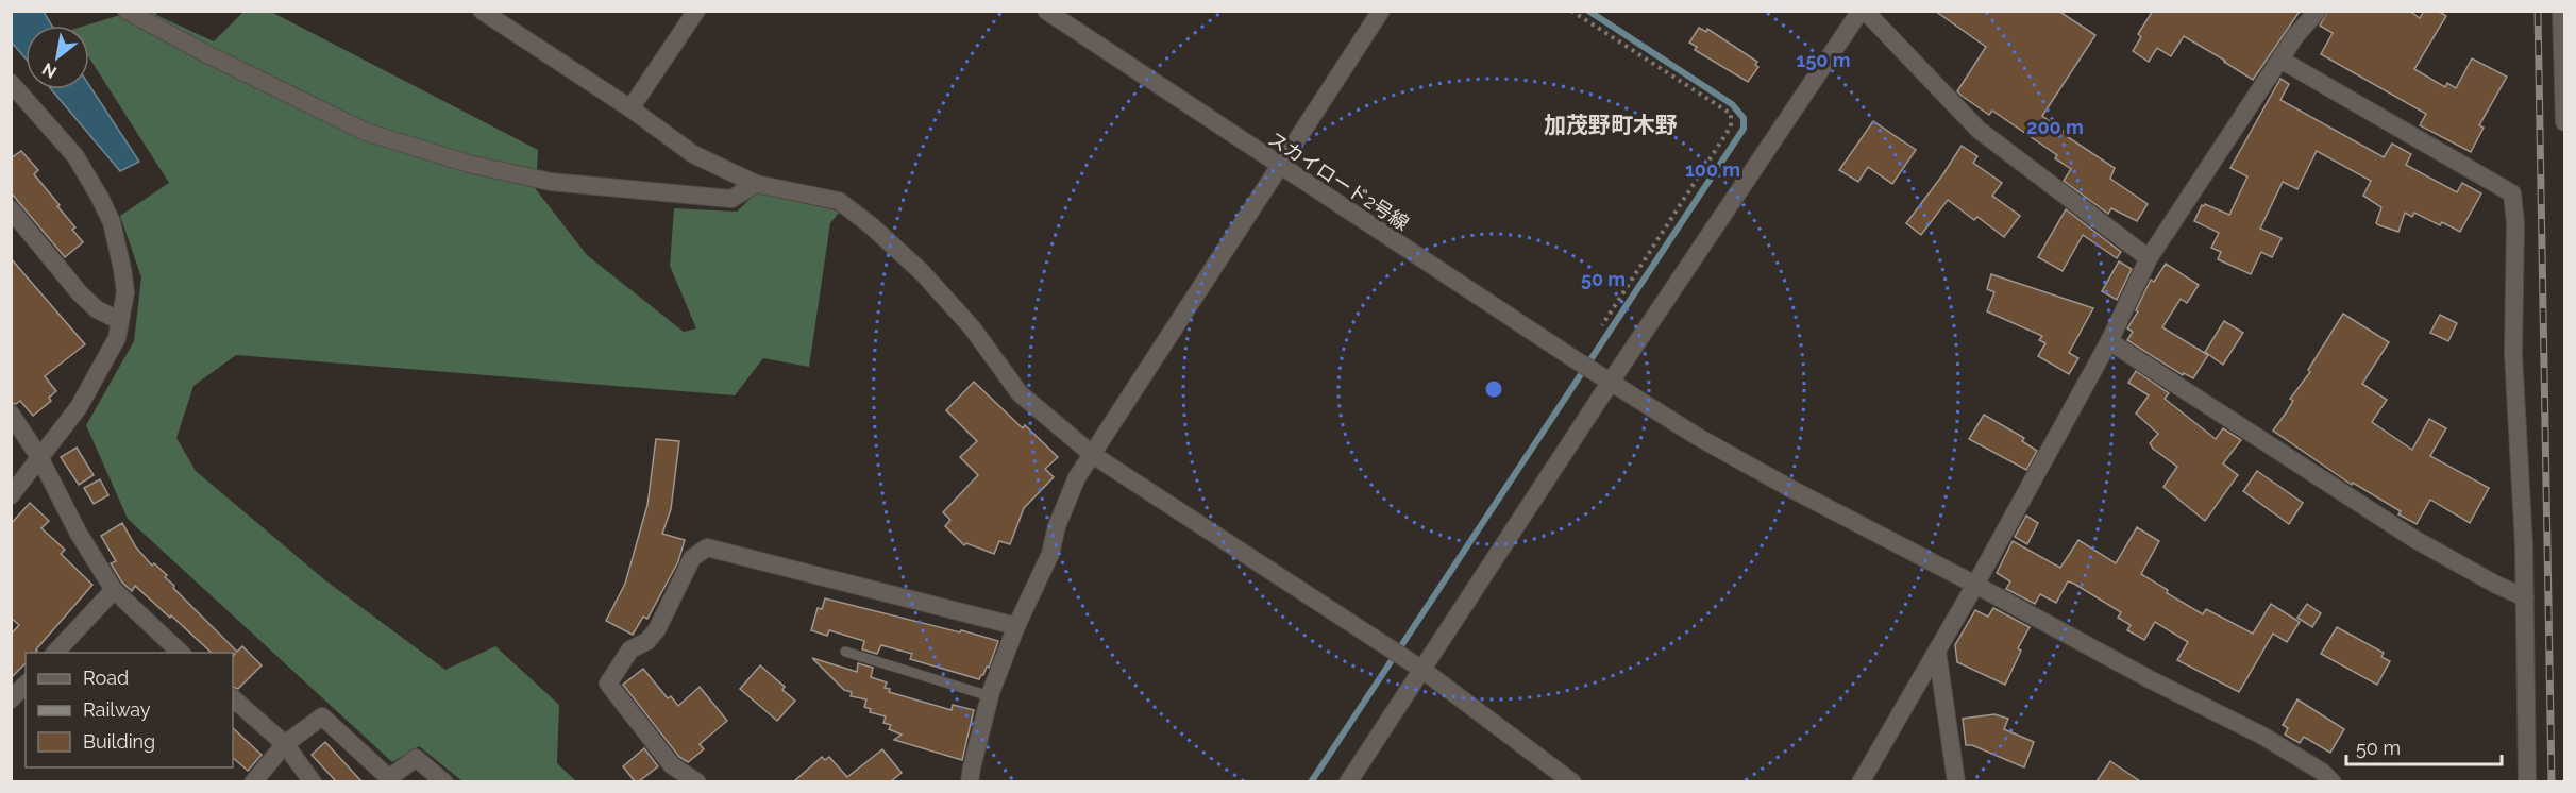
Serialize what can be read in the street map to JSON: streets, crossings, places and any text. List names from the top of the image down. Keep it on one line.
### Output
{"streets":{"street":["スカイロード2号線"]},"districts":["加茂野町木野"],"legend":["Road","Railway","Building"],"scale_bar":"50 m","north":"bottom left","rings":["150 m","200 m","100 m","50 m"]}
